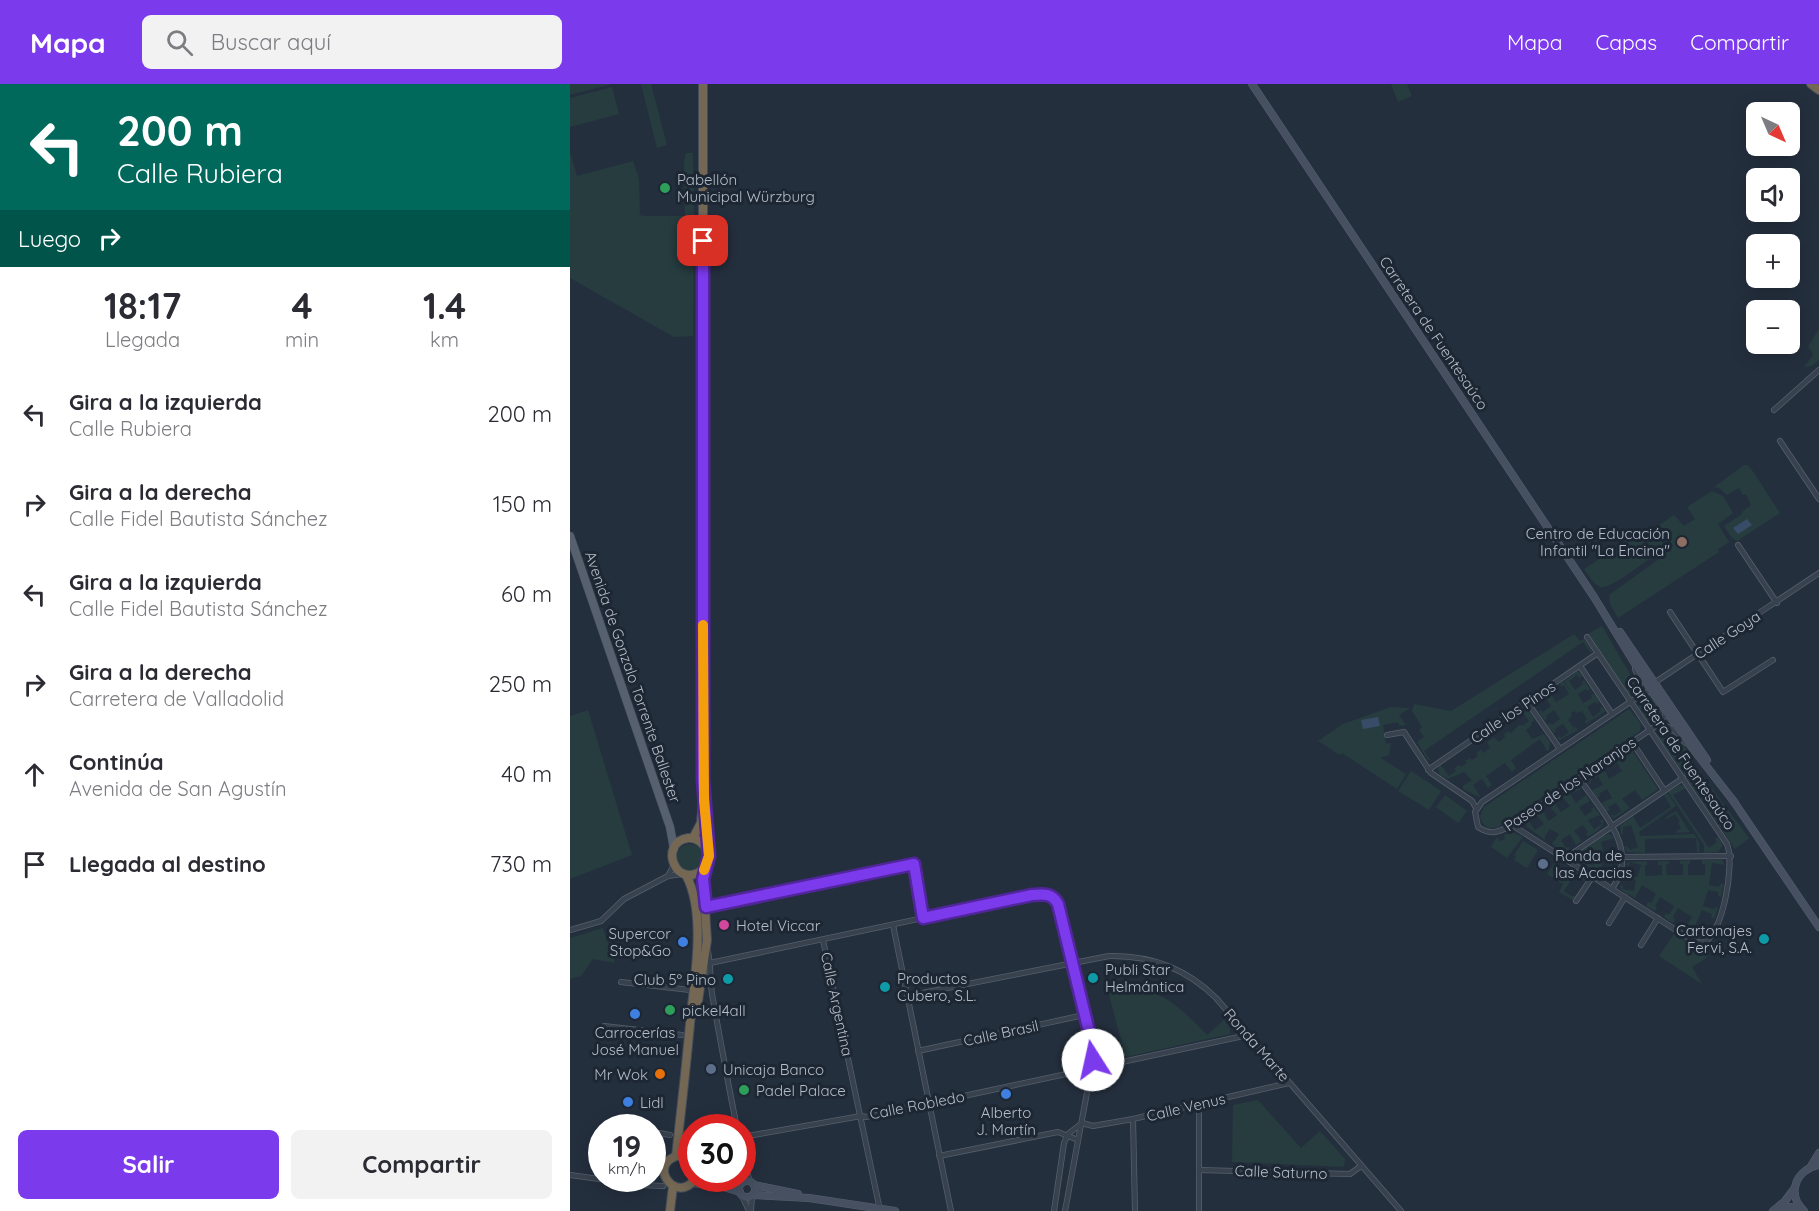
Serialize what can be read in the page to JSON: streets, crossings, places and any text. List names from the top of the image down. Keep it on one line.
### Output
{"streets":{"main road":["Carretera de Fuentesaúco","Avenida de Gonzalo Torrente Ballester"],"street":["Calle Goya","Calle los Pinos","Paseo de los Naranjos","Calle Argentina","Calle Brasil","Ronda Marte","Calle Robledo","Calle Venus","Calle Saturno"]},"crossings":[["Carretera de Fuentesaúco","Calle Goya"],["Carretera de Fuentesaúco","Calle los Pinos"],["Carretera de Fuentesaúco","Paseo de los Naranjos"],["Calle Argentina","Calle Robledo"],["Ronda Marte","Calle Robledo"],["Ronda Marte","Calle Venus"],["Ronda Marte","Calle Saturno"]],"places":["Pabellón Municipal Würzburg","Centro de Educación Infantil \"La Encina\"","Ronda de las Acacias","Hotel Viccar","Cartonajes Fervi, S.A.","Supercor Stop&Go","Publi Star Helmántica","Club 5º Pino","Productos Cubero, S.L.","pickel4all","Carrocerías José Manuel","Unicaja Banco","Mr Wok","Padel Palace","Alberto J. Martín","Lidl"],"north":"bottom right","page":{"header":"Mapa","search":"Buscar aquí","nav":["Mapa","Capas","Compartir"],"turn":["200 m","Calle Rubiera"],"map_buttons":["+","−"],"then":"Luego","eta":["18:17","Llegada","4","min","1.4","km"],"list":[{"name":"Gira a la izquierda","note":"Calle Rubiera","value":"200 m"},{"name":"Gira a la derecha","note":"Calle Fidel Bautista Sánchez","value":"150 m"},{"name":"Gira a la izquierda","note":"Calle Fidel Bautista Sánchez","value":"60 m"},{"name":"Gira a la derecha","note":"Carretera de Valladolid","value":"250 m"},{"name":"Continúa","note":"Avenida de San Agustín","value":"40 m"},{"name":"Llegada al destino","value":"730 m"}],"speed":"19 km/h","limit":"30","buttons":["Salir","Compartir"]}}
